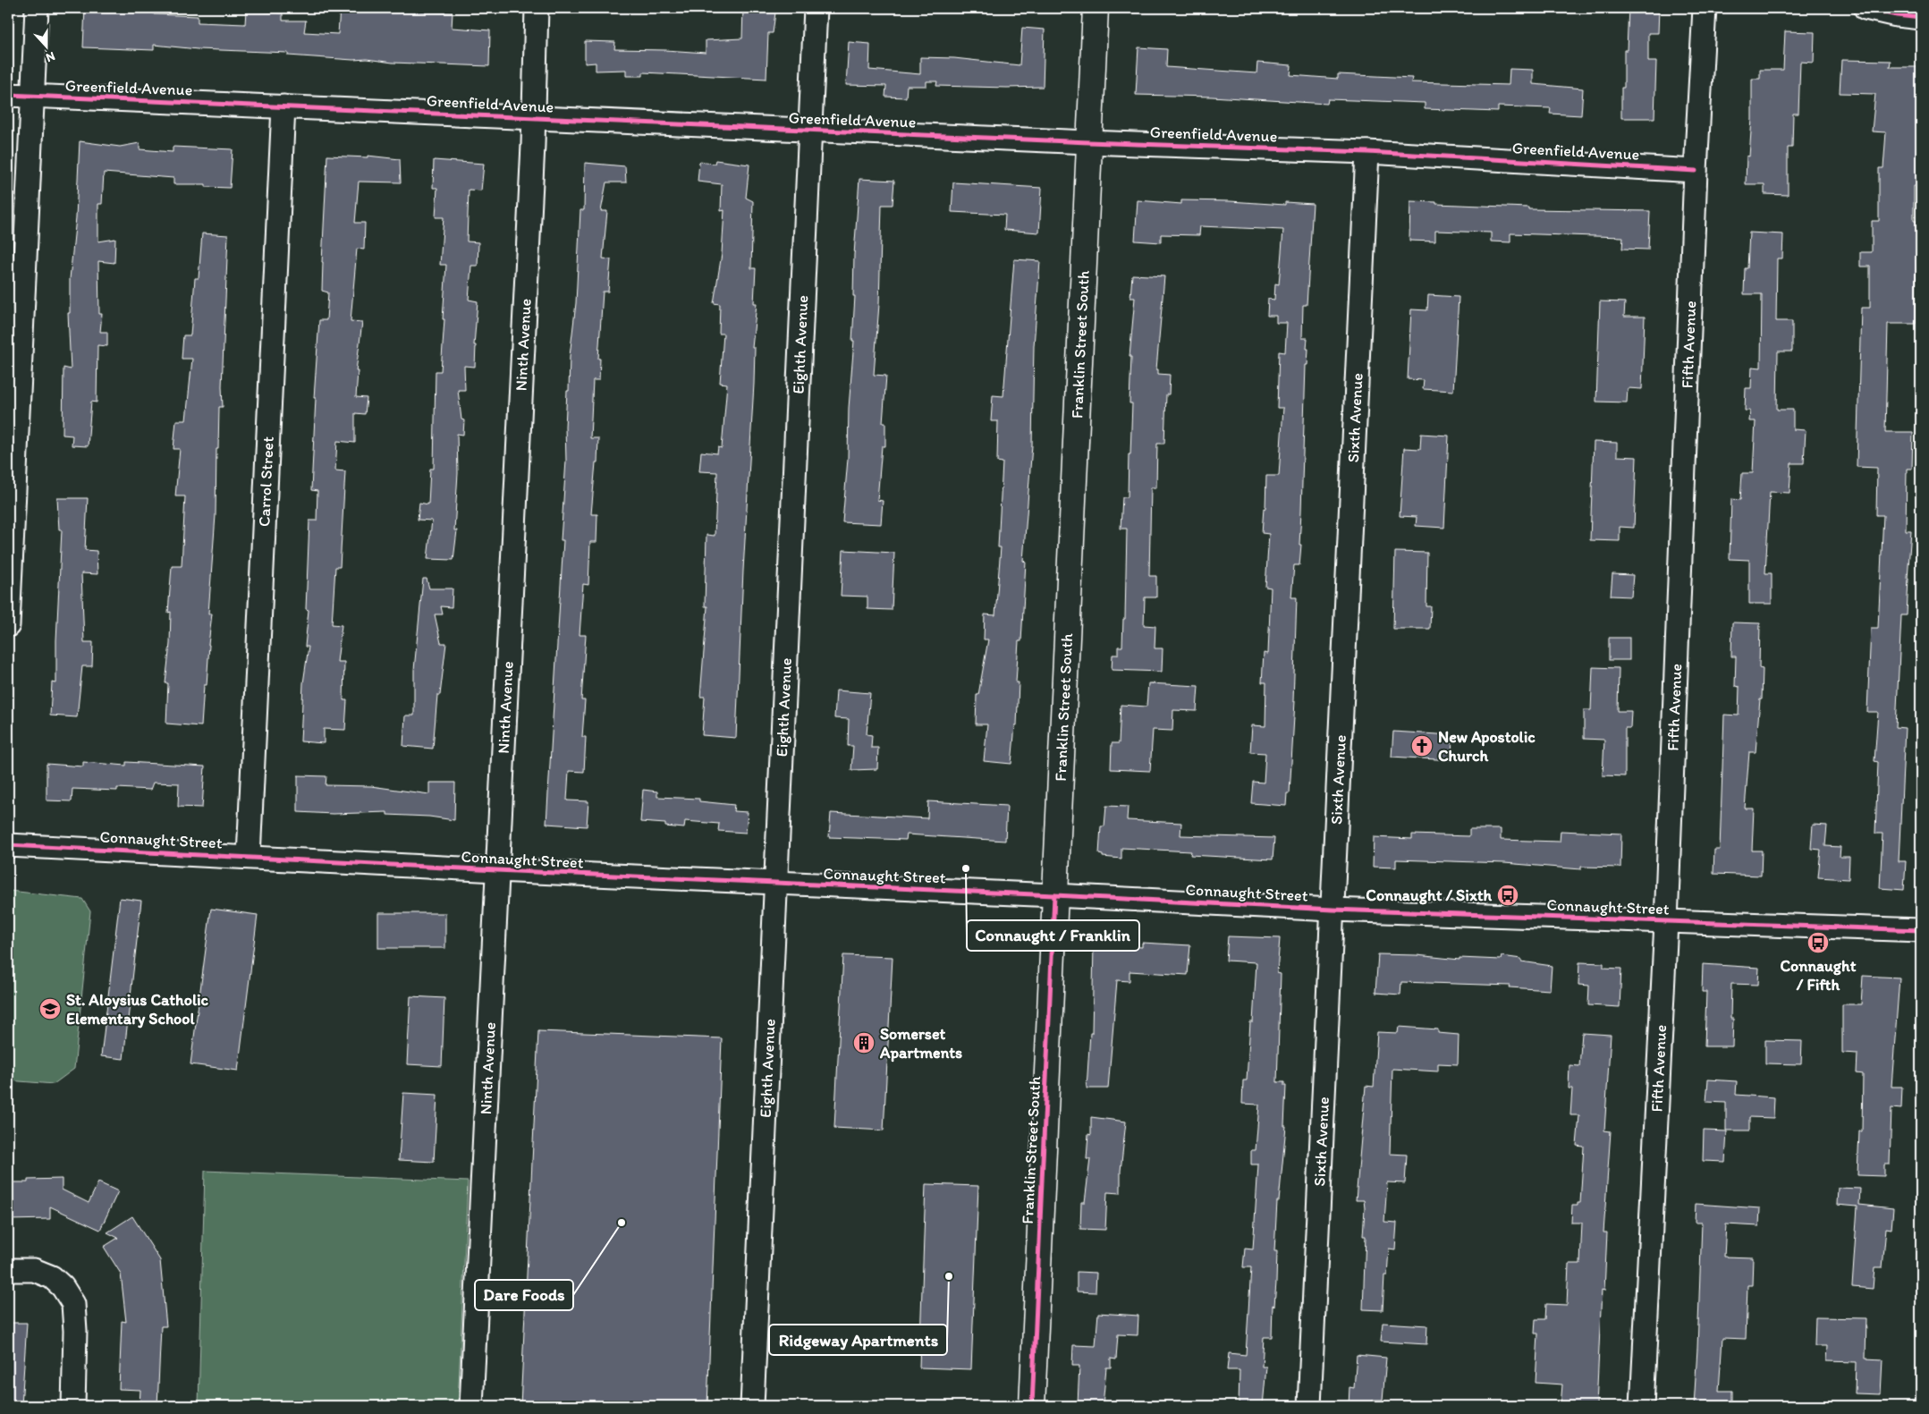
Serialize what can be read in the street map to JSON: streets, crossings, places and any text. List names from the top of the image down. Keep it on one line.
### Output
{"streets":{"street":["Greenfield Avenue","Ninth Avenue","Eighth Avenue","Franklin Street South","Fifth Avenue","Sixth Avenue","Carrol Street","Connaught Street"]},"crossings":[["Greenfield Avenue","Ninth Avenue"],["Greenfield Avenue","Eighth Avenue"],["Greenfield Avenue","Franklin Street South"],["Greenfield Avenue","Fifth Avenue"],["Greenfield Avenue","Sixth Avenue"],["Greenfield Avenue","Carrol Street"],["Ninth Avenue","Connaught Street"],["Eighth Avenue","Connaught Street"],["Franklin Street South","Connaught Street"],["Fifth Avenue","Connaught Street"],["Sixth Avenue","Connaught Street"],["Carrol Street","Connaught Street"]],"places":{"church":["New Apostolic Church"],"other":["Connaught / Franklin","Dare Foods","Ridgeway Apartments"],"bus stop":["Connaught / Sixth","Connaught / Fifth"],"school or university":["St. Aloysius Catholic Elementary School"],"building":["Somerset Apartments"]},"north":"bottom"}
